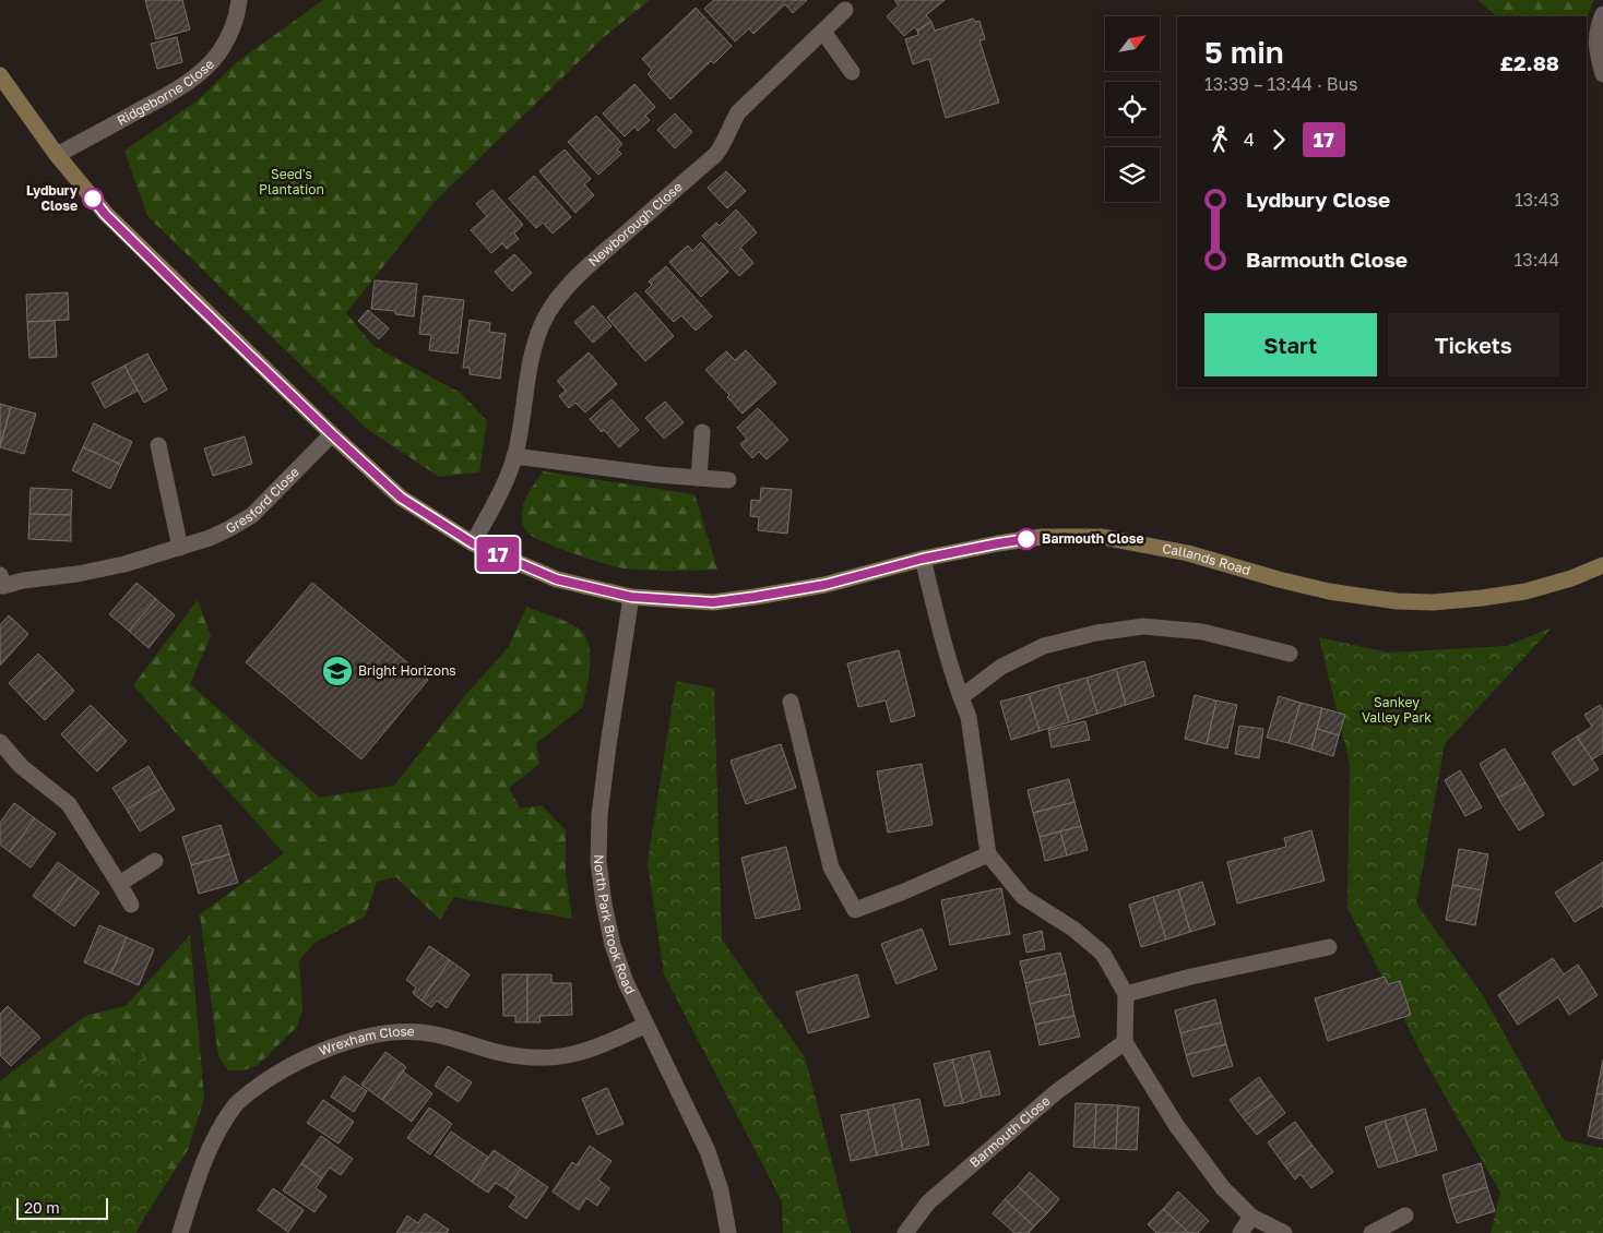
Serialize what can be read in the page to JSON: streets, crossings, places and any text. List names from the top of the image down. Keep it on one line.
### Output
{"streets":{"street":["Ridgeborne Close","Newborough Close","Gresford Close","Callands Road","North Park Brook Road","Wrexham Close","Barmouth Close"]},"crossings":[["Ridgeborne Close","Callands Road"],["Newborough Close","Callands Road"],["Gresford Close","Callands Road"],["Callands Road","North Park Brook Road"],["North Park Brook Road","Wrexham Close"]],"parks":["Seed's Plantation","Sankey Valley Park"],"places":{"other":["Lydbury Close","Barmouth Close"],"school or university":["Bright Horizons"]},"lines":["bus line 17"],"scale_bar":"20 m","north":"top right","page":{"on_map":"17","heading":["5 min","13:39 – 13:44 · Bus","£2.88"],"legs":["4","17"],"list":[{"name":"Lydbury Close","value":"13:43"},{"name":"Barmouth Close","value":"13:44"}],"buttons":["Start","Tickets"],"scale":"20 m"}}
